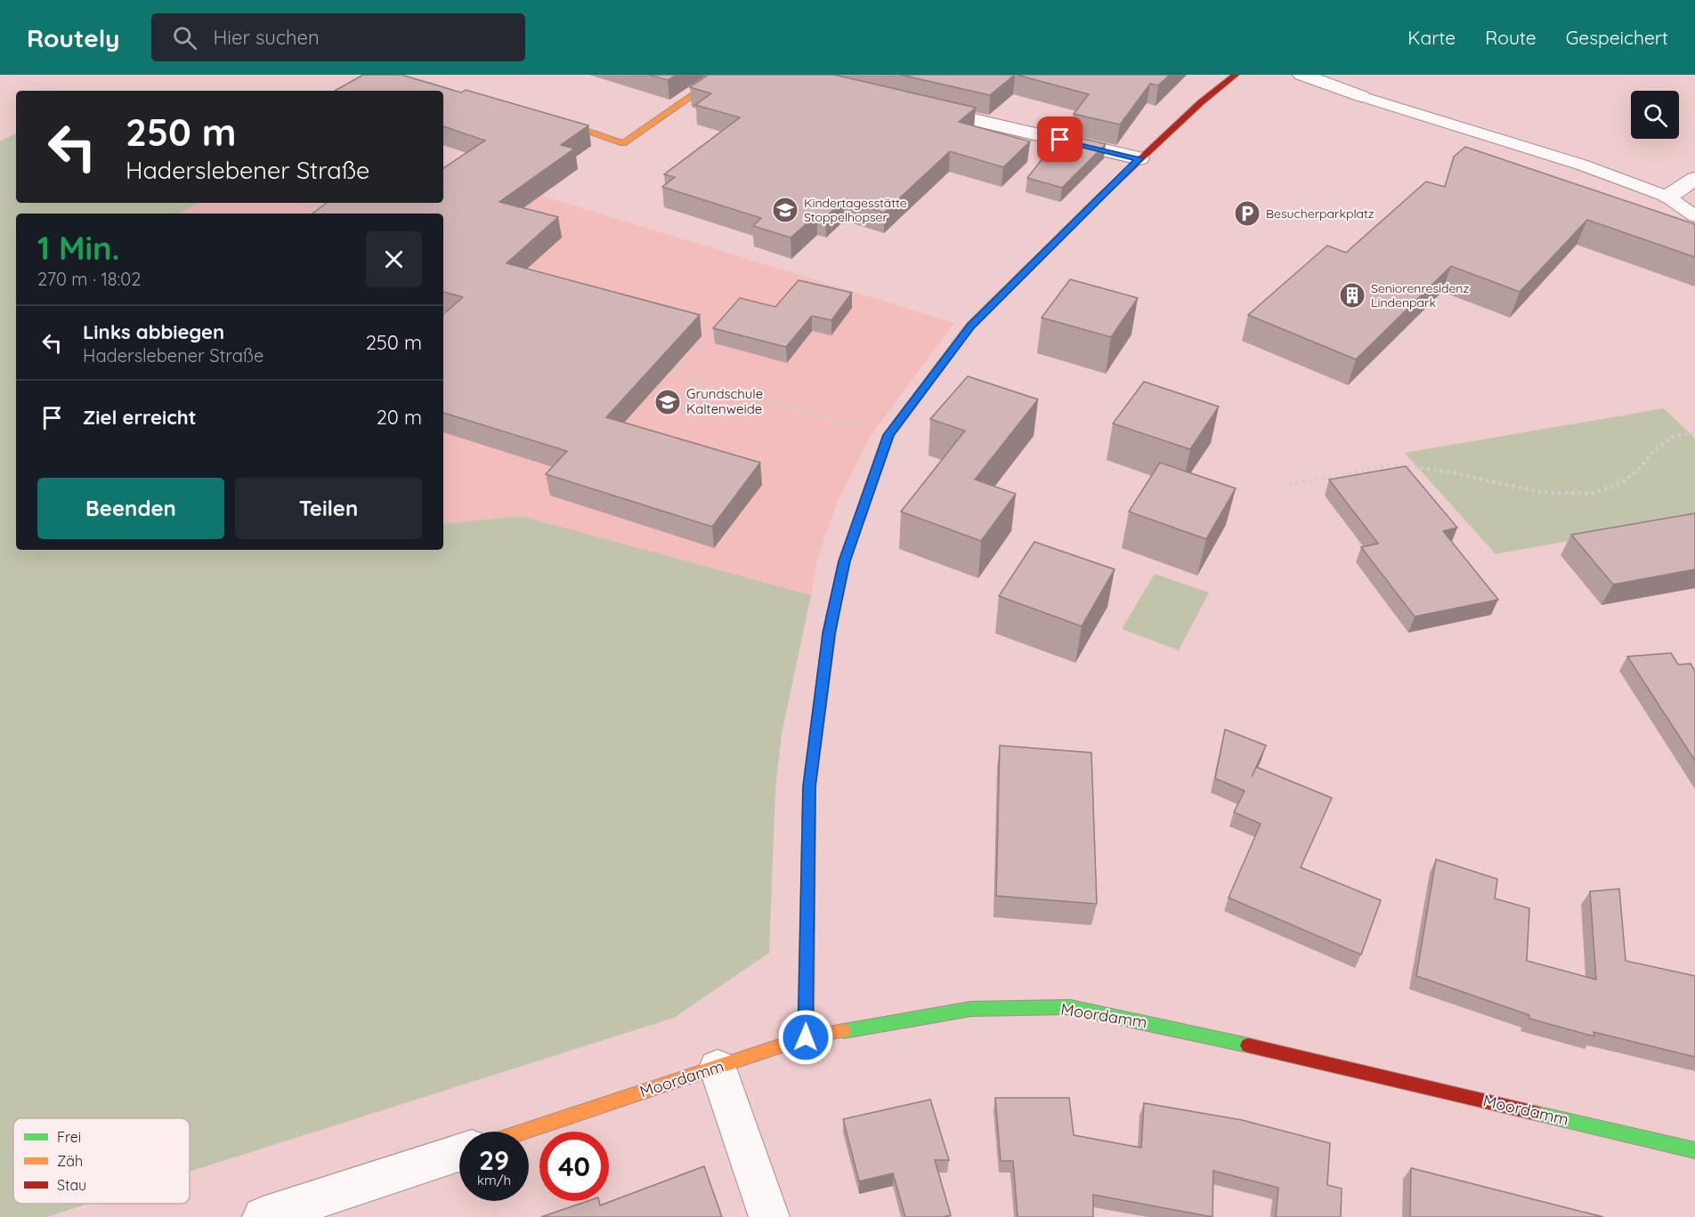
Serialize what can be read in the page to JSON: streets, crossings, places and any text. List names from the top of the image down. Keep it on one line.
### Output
{"streets":{"street":["Moordamm"]},"places":{"school or university":["Kindertagesstätte Stoppelhopser","Grundschule Kaltenweide"],"parking":["Besucherparkplatz"],"building":["Seniorenresidenz Lindenpark"]},"legend":["Frei","Zäh","Stau"],"page":{"header":"Routely","search":"Hier suchen","nav":["Karte","Route","Gespeichert"],"turn":["250 m","Haderslebener Straße"],"heading":["1 Min.","270 m · 18:02"],"list":[{"name":"Links abbiegen","note":"Haderslebener Straße","value":"250 m"},{"name":"Ziel erreicht","value":"20 m"}],"buttons":["Beenden","Teilen"],"speed":"29 km/h","limit":"40"}}
